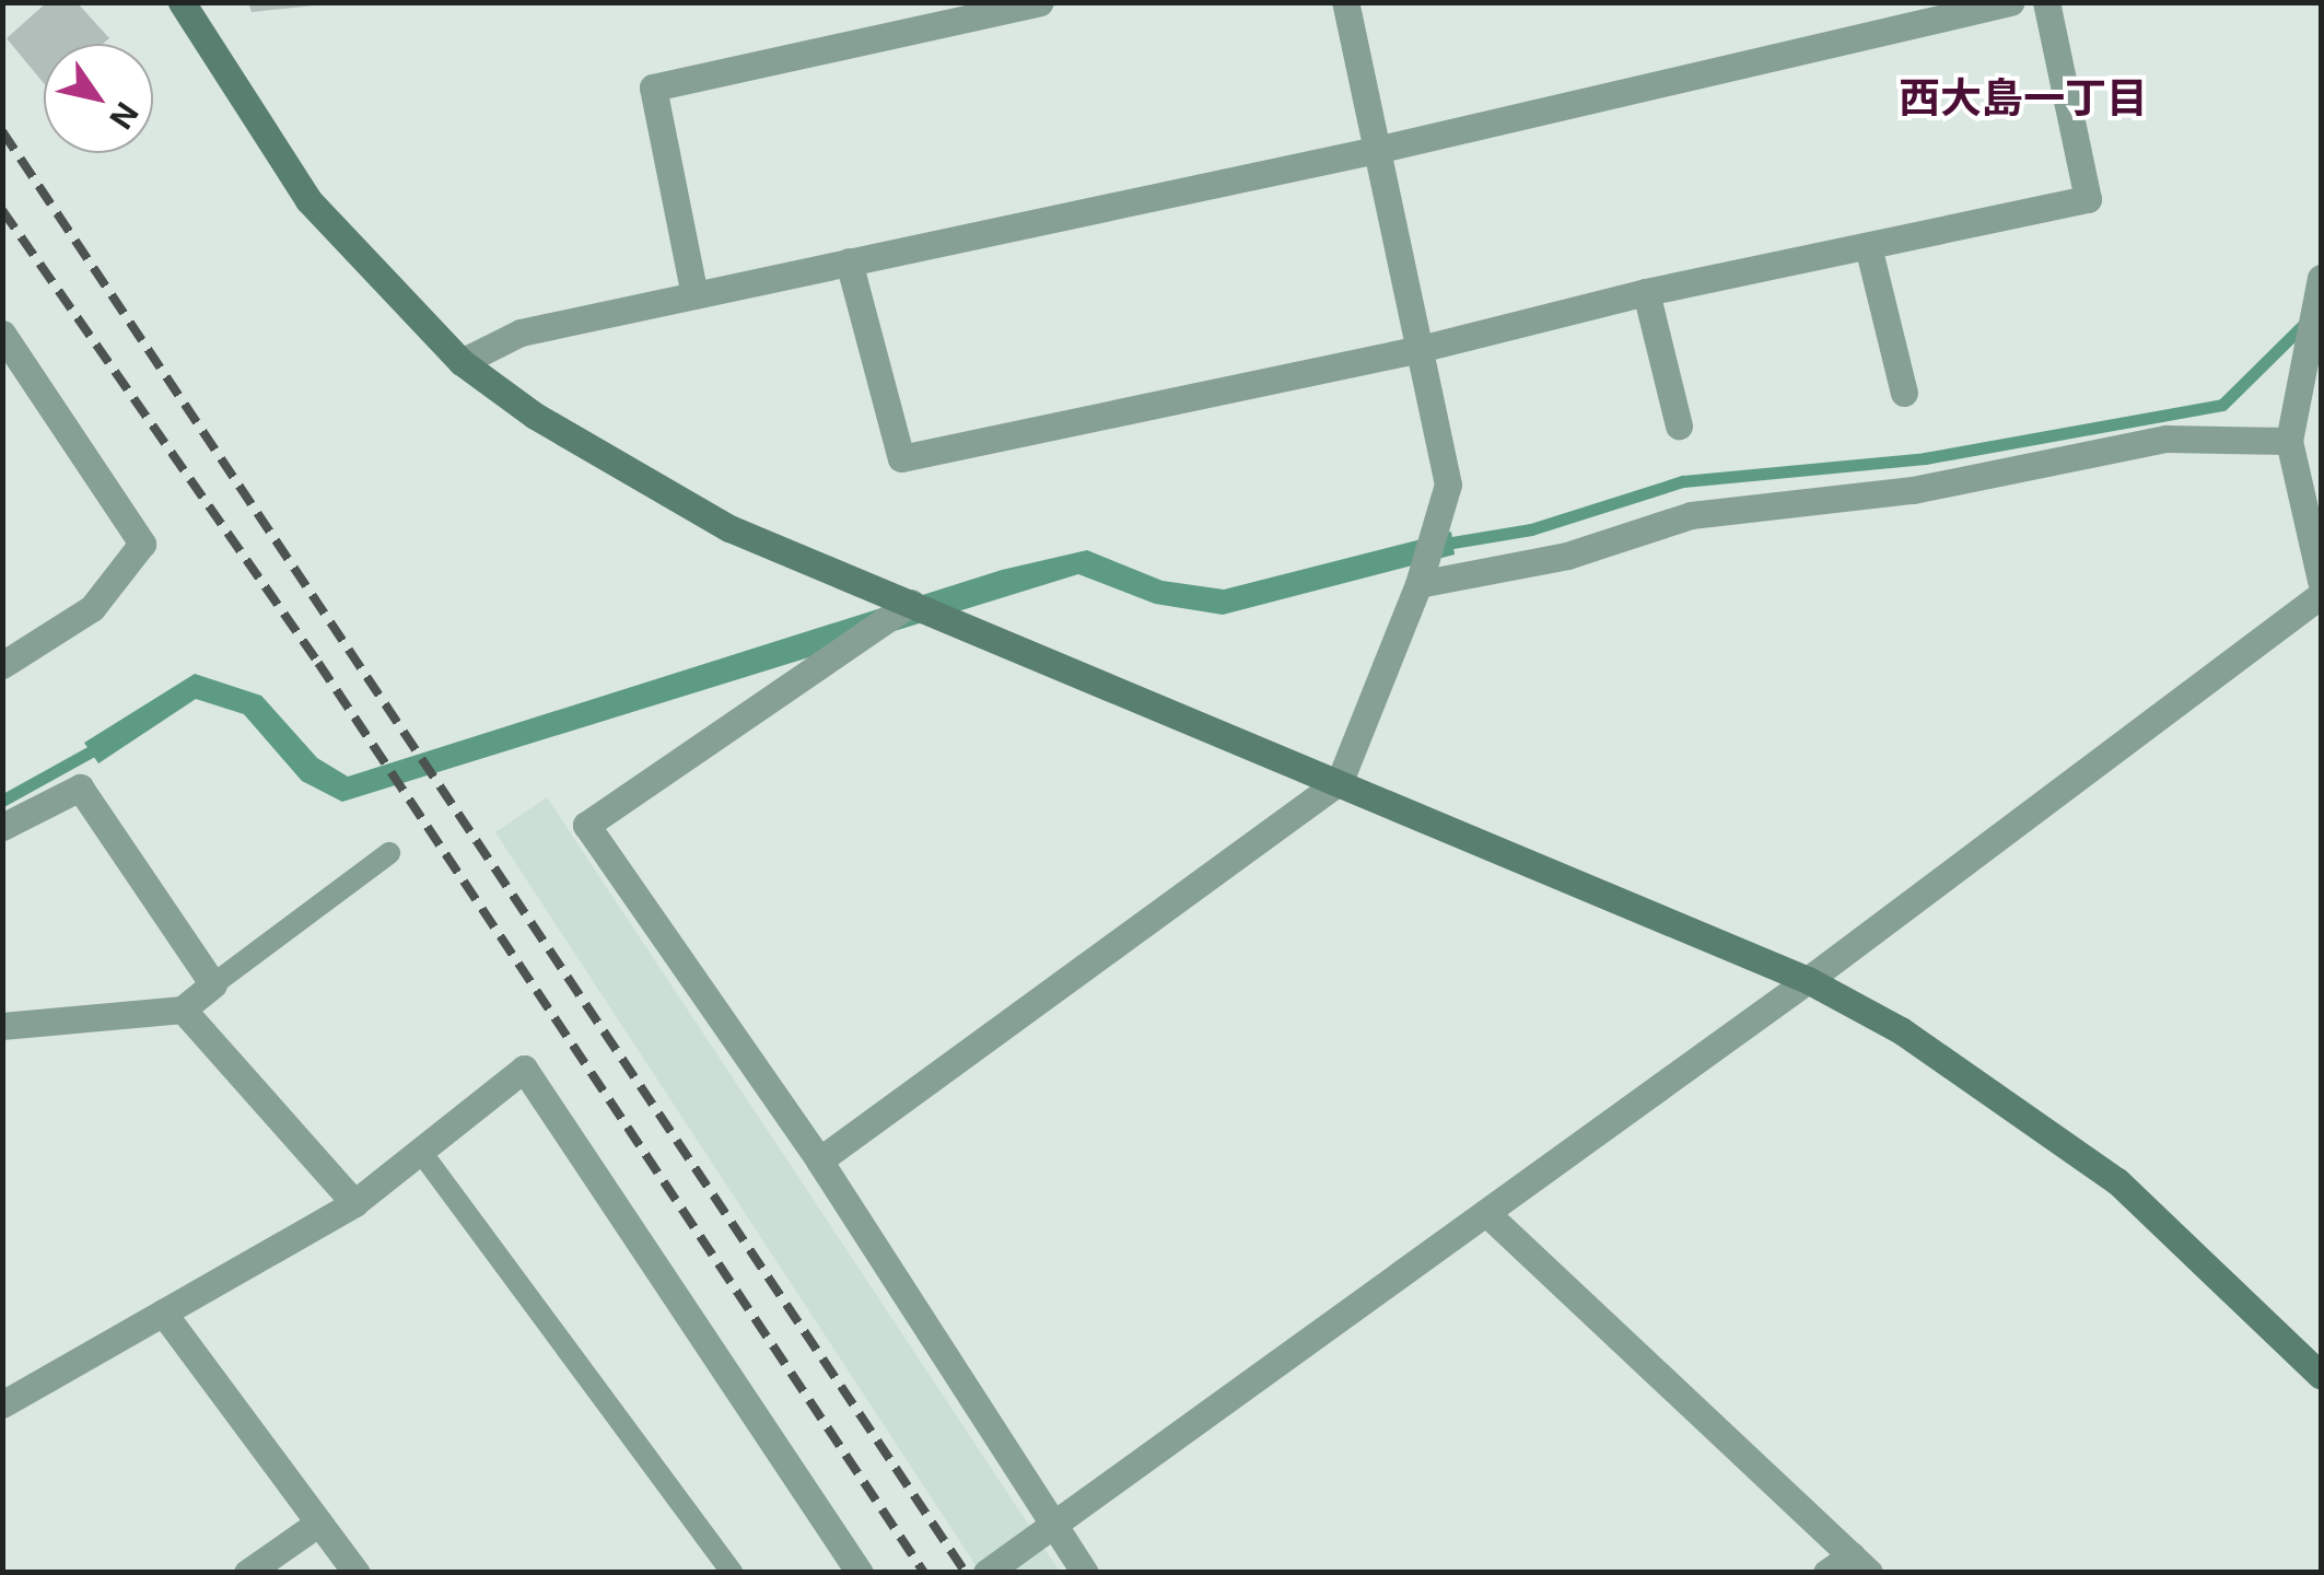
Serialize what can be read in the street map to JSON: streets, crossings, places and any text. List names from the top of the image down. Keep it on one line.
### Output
{"districts":["西大島一丁目"],"north":"bottom right"}
